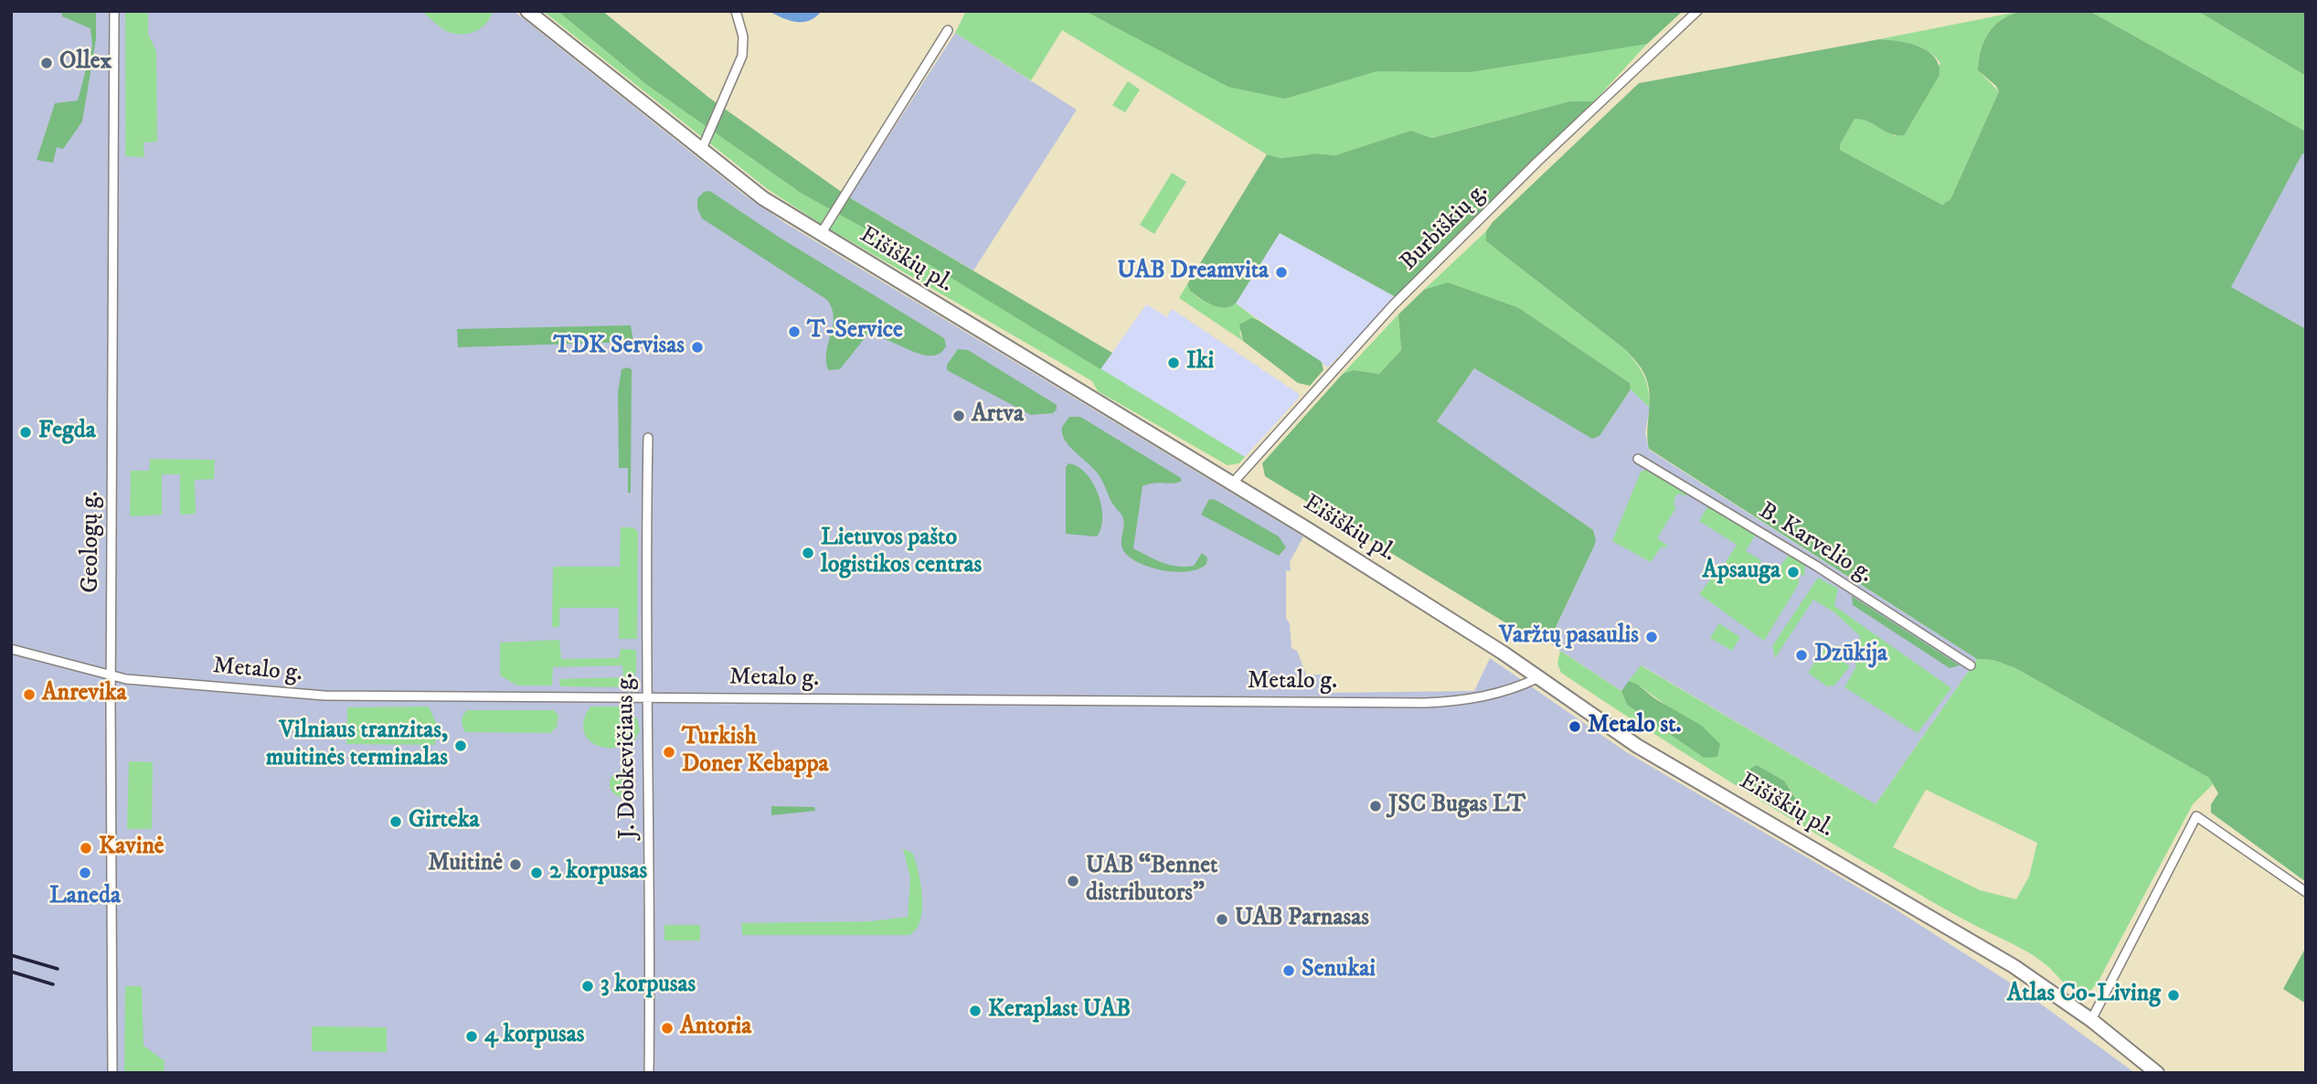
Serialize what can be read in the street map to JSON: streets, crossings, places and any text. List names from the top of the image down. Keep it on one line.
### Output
{"streets":{"main road":["Eišiškių pl."],"street":["Burbiškių g.","Geologų g.","B. Karvelio g.","Metalo g.","J. Dobkevičiaus g."]},"crossings":[["Burbiškių g.","Eišiškių pl."],["Eišiškių pl.","Metalo g."],["Geologų g.","Metalo g."],["Metalo g.","J. Dobkevičiaus g."]],"places":["Ollex","UAB Dreamvita","T-Service","TDK Servisas","Iki","Artva","Fegda","Lietuvos pašto logistikos centras","Apsauga","Varžtų pasaulis","Dzūkija","Anrevika","Metalo st.","Vilniaus tranzitas, muitinės terminalas","Turkish Doner Kebappa","JSC Bugas LT","Girteka","Kavinė","Muitinė","Laneda","2 korpusas","UAB “Bennet distributors”","UAB Parnasas","Senukai","3 korpusas","Atlas Co-Living","Keraplast UAB","Antoria","4 korpusas"]}
